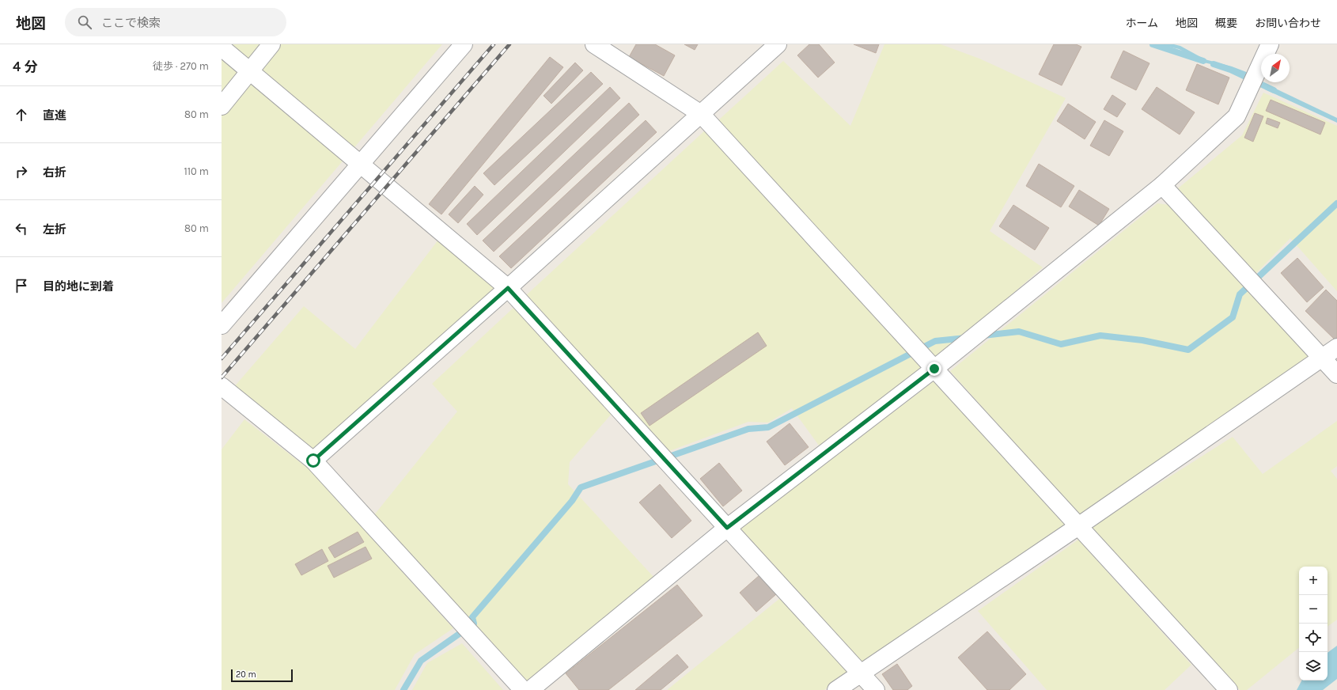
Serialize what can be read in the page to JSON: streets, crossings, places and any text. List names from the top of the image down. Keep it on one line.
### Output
{"scale_bar":"20 m","north":"top right","page":{"header":"地図","search":"ここで検索","nav":["ホーム","地図","概要","お問い合わせ"],"heading":["4 分","徒歩 · 270 m"],"list":[["直進","80 m"],["右折","110 m"],["左折","80 m"],"目的地に到着"],"map_buttons":["+","−"],"scale":"20 m"}}
